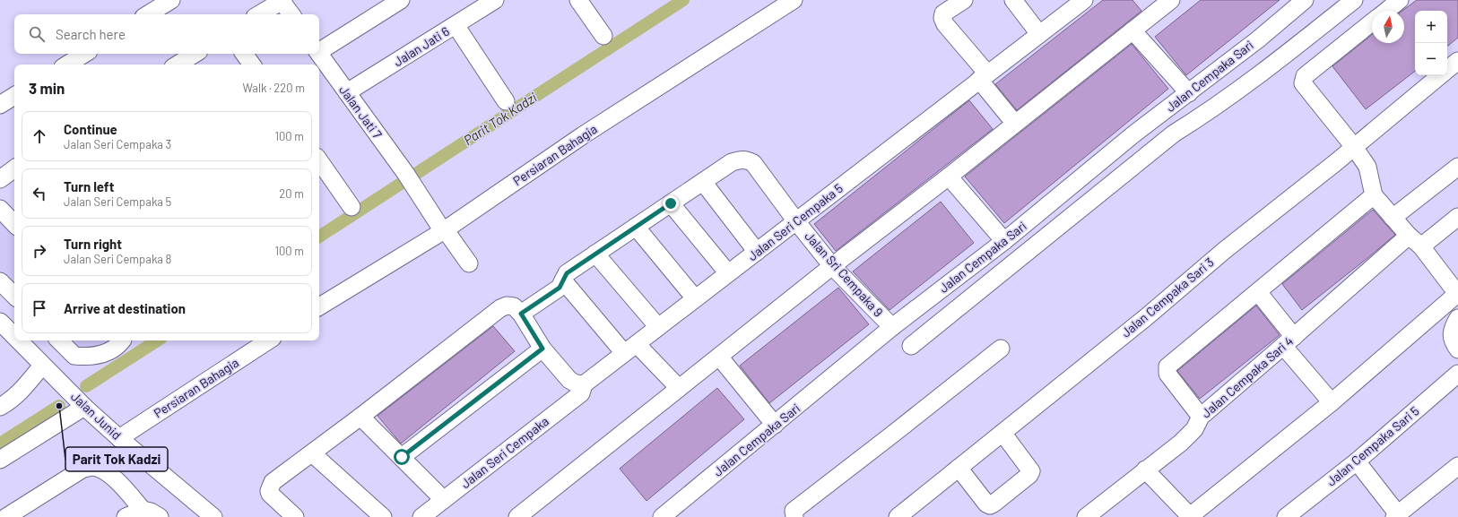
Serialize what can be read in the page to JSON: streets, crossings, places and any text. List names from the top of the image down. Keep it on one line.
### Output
{"streets":{"street":["Jalan Jati 6","Jalan Cempaka Sari","Jalan Jati 7","Persiaran Bahagia","Jalan Seri Cempaka 5","Jalan Sri Cempaka 9","Jalan Cempaka Sari 3","Jalan Cempaka Sari 4","Jalan Junid","Jalan Cempaka Sari 5","Jalan Seri Cempaka"]},"crossings":[["Jalan Jati 6","Jalan Jati 7"],["Jalan Cempaka Sari","Jalan Sri Cempaka 9"],["Jalan Jati 7","Persiaran Bahagia"],["Persiaran Bahagia","Jalan Junid"],["Jalan Seri Cempaka 5","Jalan Sri Cempaka 9"],["Jalan Seri Cempaka 5","Jalan Seri Cempaka"]],"water":["Parit Tok Kadzi"],"places":["Parit Tok Kadzi"],"north":"top","page":{"map_buttons":["+","−"],"search":"Search here","heading":["3 min","Walk · 220 m"],"list":[["Continue","Jalan Seri Cempaka 3","100 m"],["Turn left","Jalan Seri Cempaka 5","20 m"],["Turn right","Jalan Seri Cempaka 8","100 m"],"Arrive at destination"]}}
